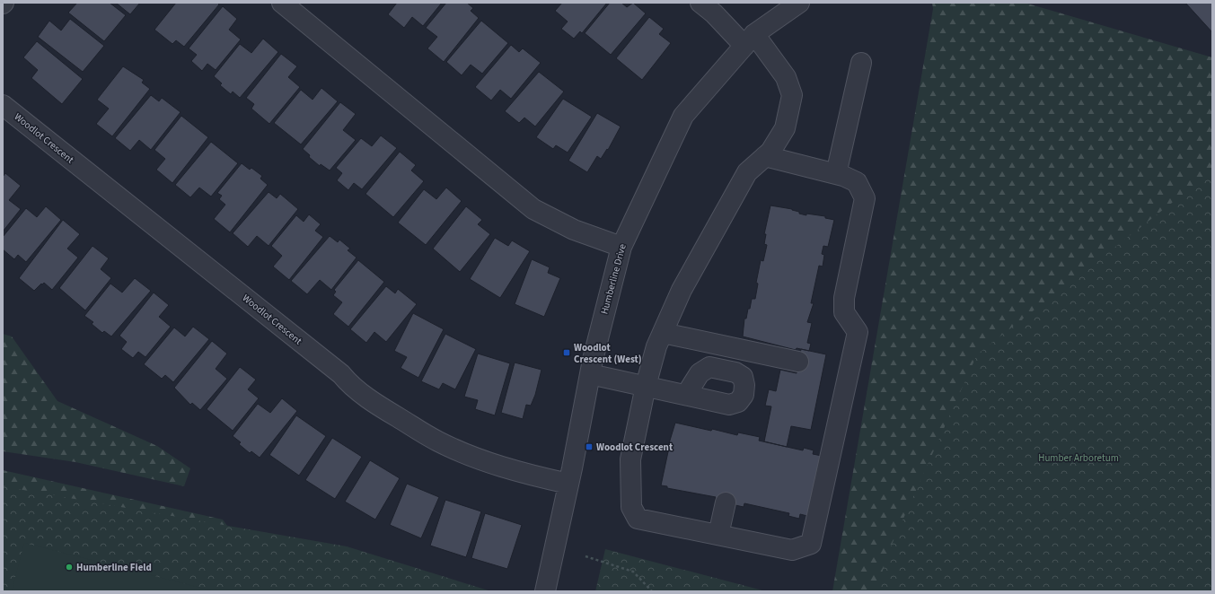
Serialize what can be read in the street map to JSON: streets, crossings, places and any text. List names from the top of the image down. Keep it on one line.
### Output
{"streets":{"street":["Woodlot Crescent","Humberline Drive"]},"crossings":[["Woodlot Crescent","Humberline Drive"]],"parks":["Humber Arboretum"],"places":{"transit":["Woodlot Crescent (West)","Woodlot Crescent"],"other":["Humberline Field"]}}
